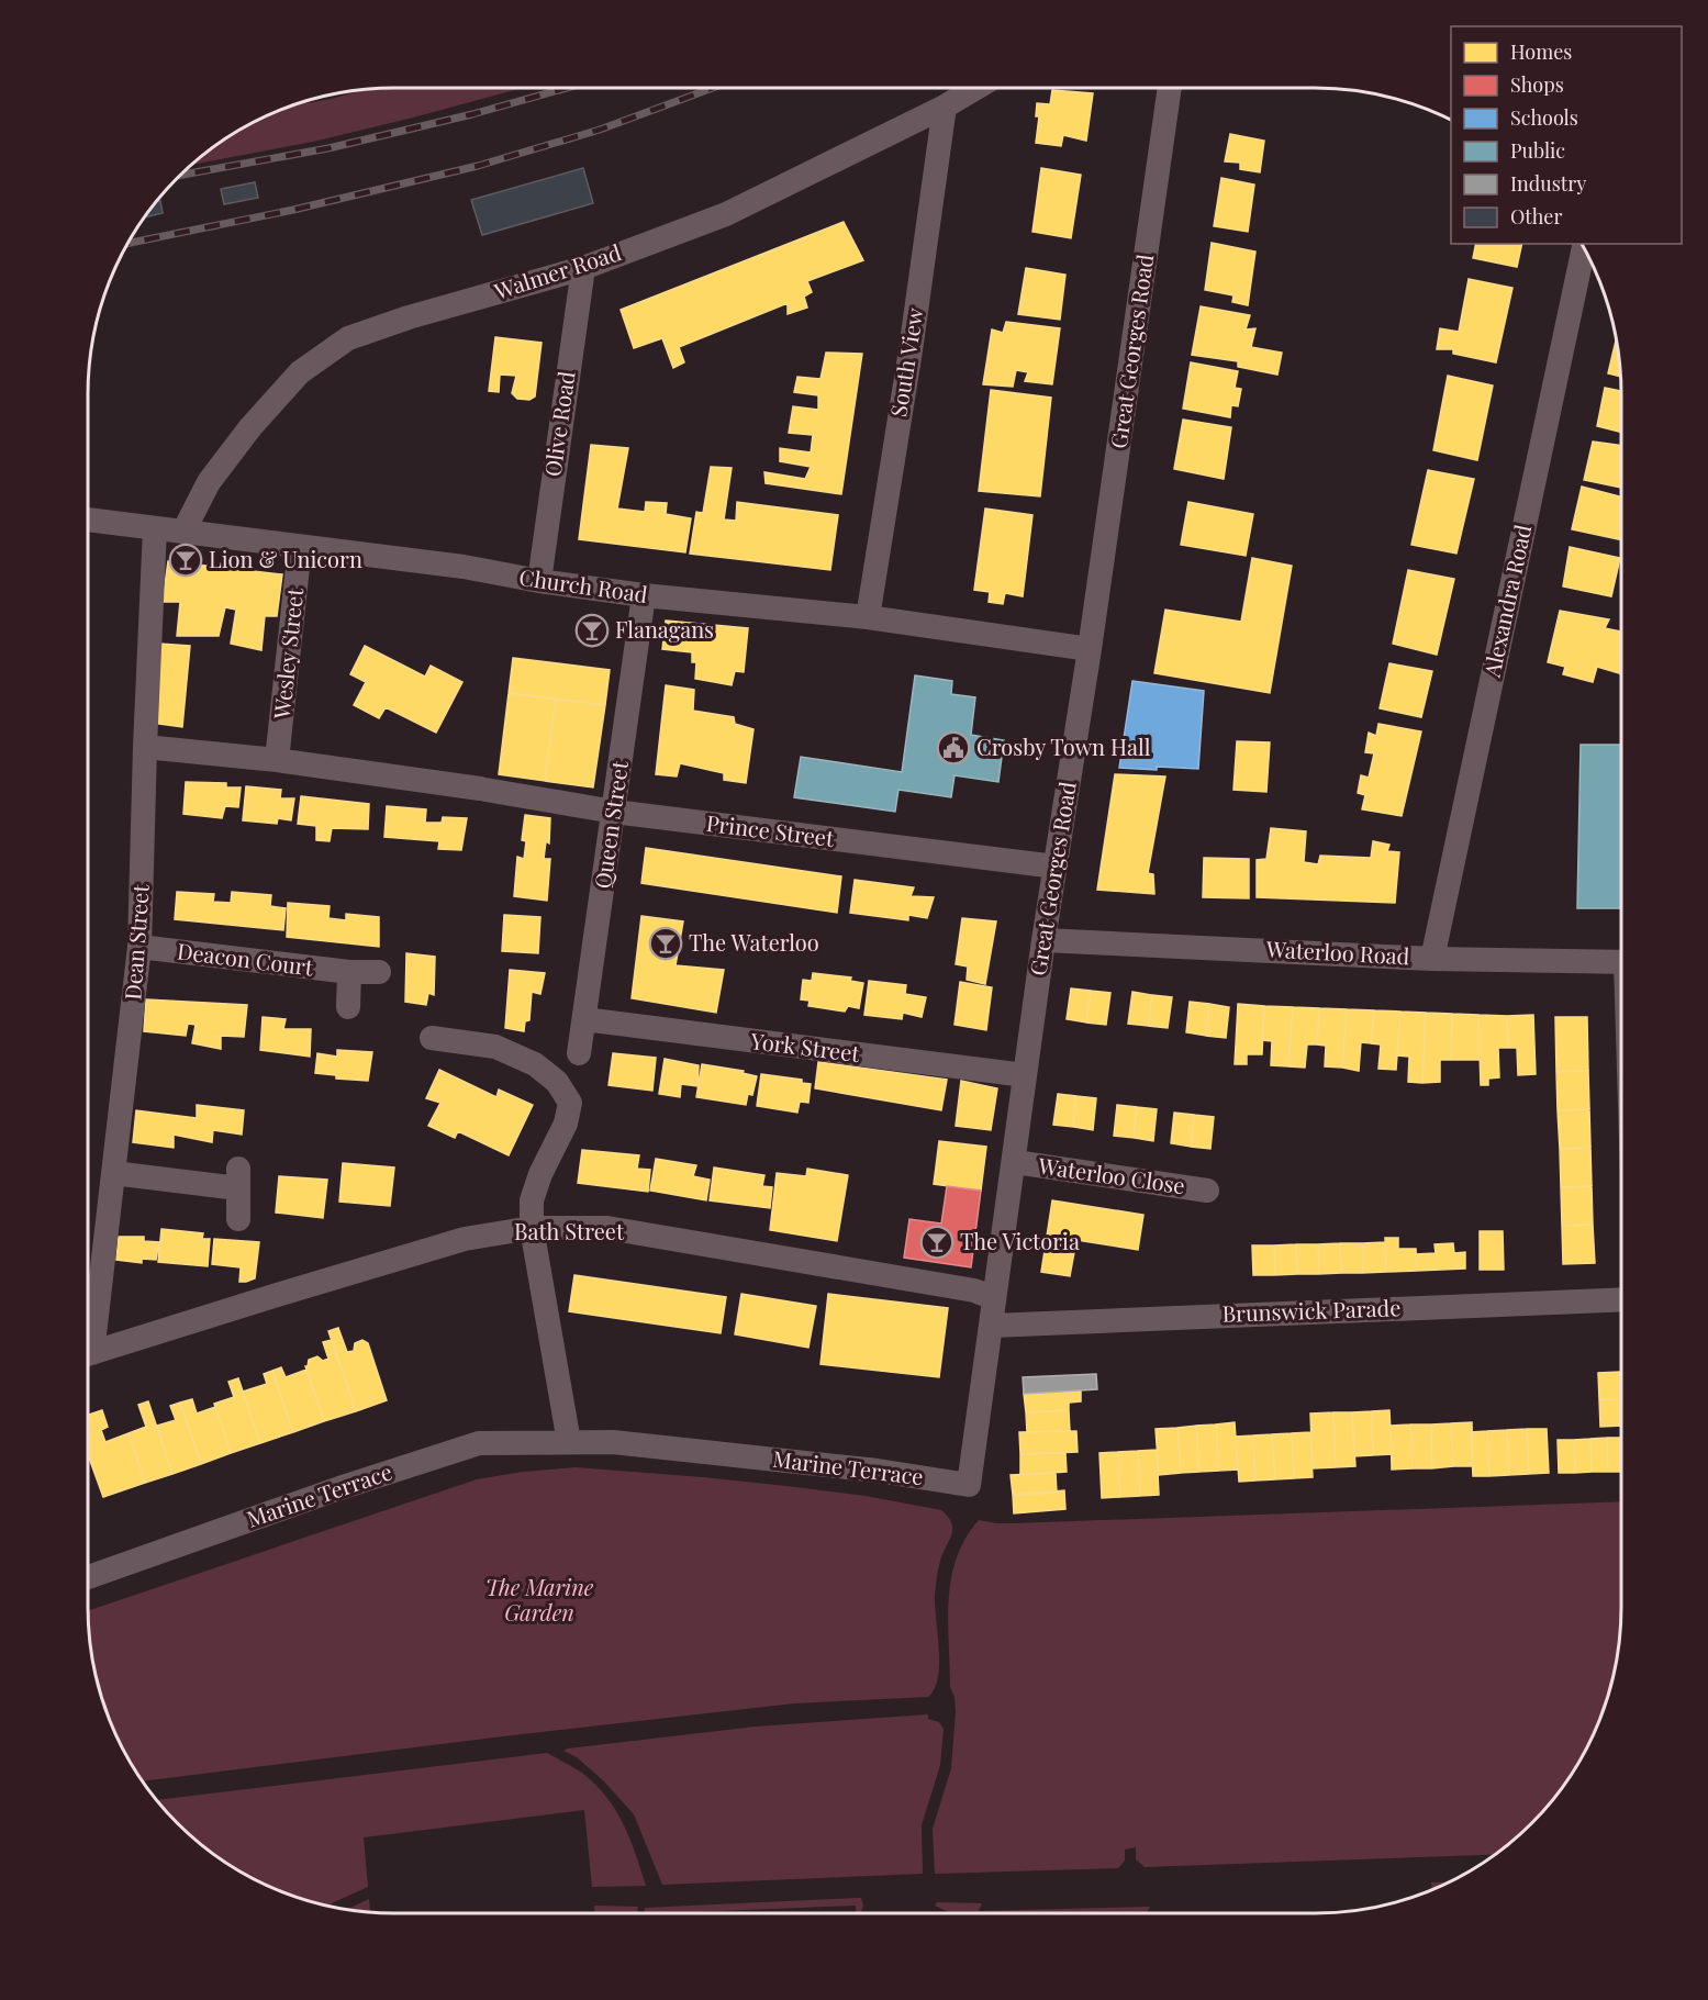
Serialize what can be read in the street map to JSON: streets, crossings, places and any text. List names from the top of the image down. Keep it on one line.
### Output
{"streets":{"street":["Walmer Road","Great Georges Road","South View","Olive Road","Church Road","Alexandra Road","Wesley Street","Queen Street","Prince Street","Dean Street","Waterloo Road","Deacon Court","York Street","Waterloo Close","Bath Street","Brunswick Parade","Marine Terrace"]},"crossings":[["Walmer Road","South View"],["Walmer Road","Olive Road"],["Walmer Road","Church Road"],["Great Georges Road","Church Road"],["Great Georges Road","Prince Street"],["Great Georges Road","Waterloo Road"],["Great Georges Road","York Street"],["Great Georges Road","Waterloo Close"],["Great Georges Road","Bath Street"],["Great Georges Road","Brunswick Parade"],["Great Georges Road","Marine Terrace"],["South View","Church Road"],["Olive Road","Church Road"],["Church Road","Wesley Street"],["Church Road","Queen Street"],["Church Road","Dean Street"],["Alexandra Road","Waterloo Road"],["Wesley Street","Prince Street"],["Queen Street","Prince Street"],["Queen Street","York Street"],["Dean Street","Deacon Court"]],"parks":["The Marine Garden"],"places":{"bar":["Lion & Unicorn","Flanagans","The Waterloo","The Victoria"],"public building":["Crosby Town Hall"]},"legend":["Homes","Shops","Schools","Public","Industry","Other"]}
